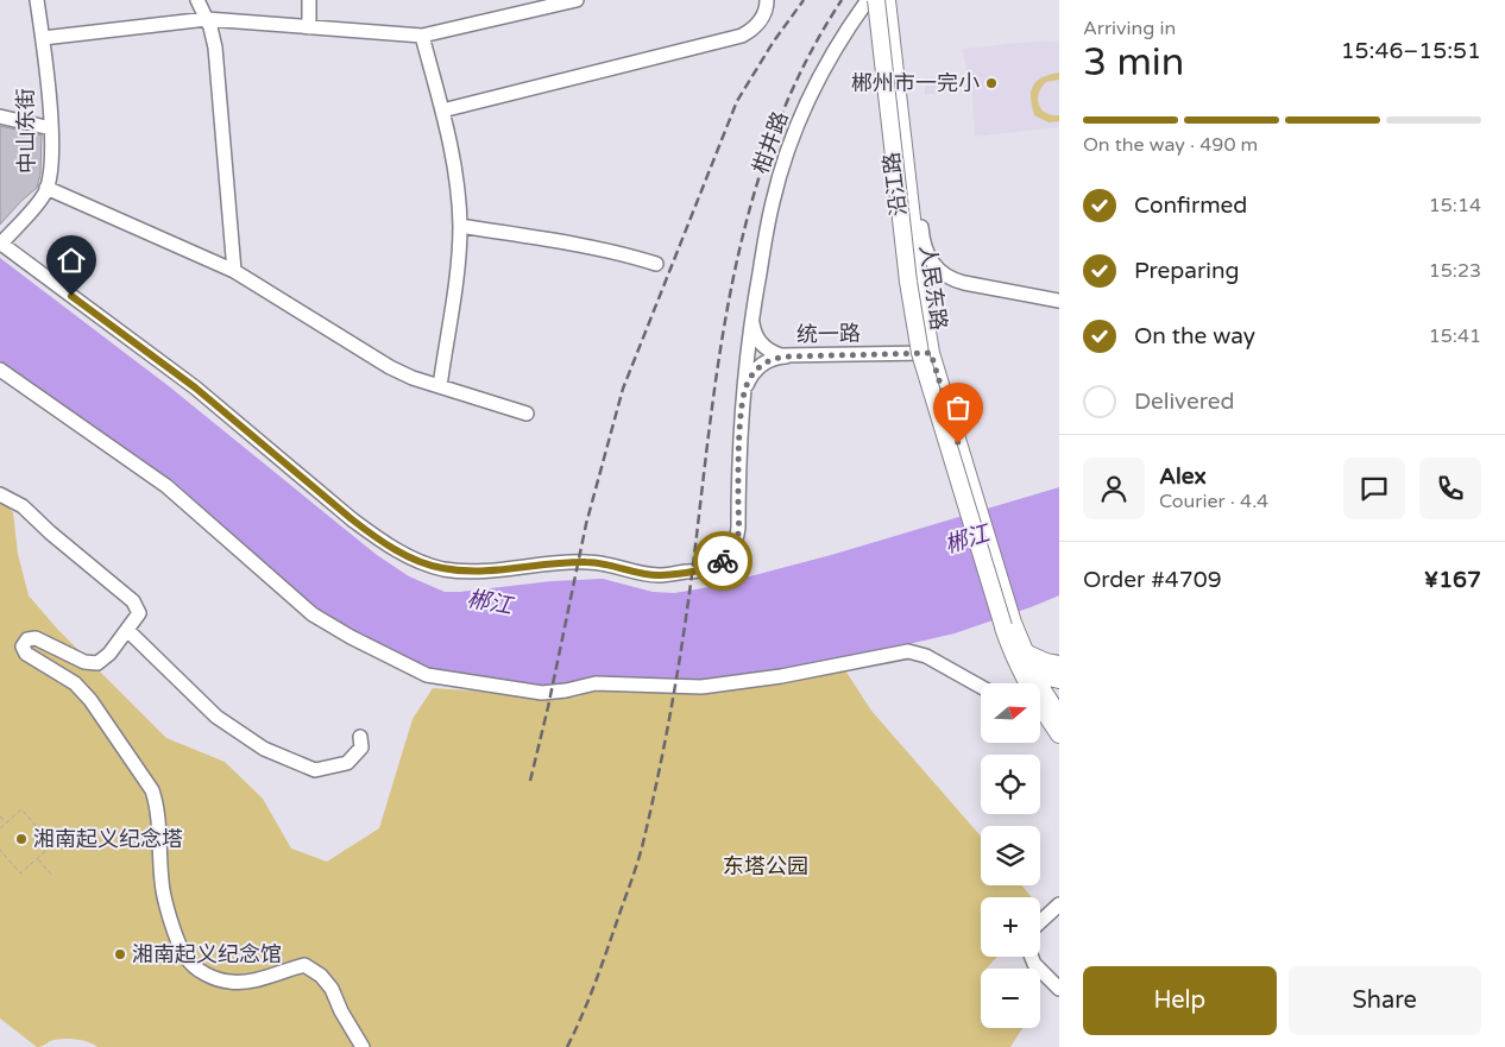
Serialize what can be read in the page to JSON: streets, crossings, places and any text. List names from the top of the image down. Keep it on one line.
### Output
{"streets":{"main road":["人民东路"],"street":["中山东街","柑井路","沿江路","统一路"]},"crossings":[["中山东街","柑井路"],["柑井路","统一路"],["人民东路","统一路"]],"water":["郴江"],"parks":["东塔公园"],"places":["郴州市一完小","湘南起义纪念塔","湘南起义纪念馆"],"north":"right","page":{"heading":["3 min","Arriving in","15:46–15:51"],"panel":["Alex","Courier · 4.4","Order #4709","¥167"],"bar":"On the way · 490 m","list":[["Confirmed","15:14"],["Preparing","15:23"],["On the way","15:41"],"Delivered"],"map_buttons":["+","−"],"buttons":["Help","Share"]}}
